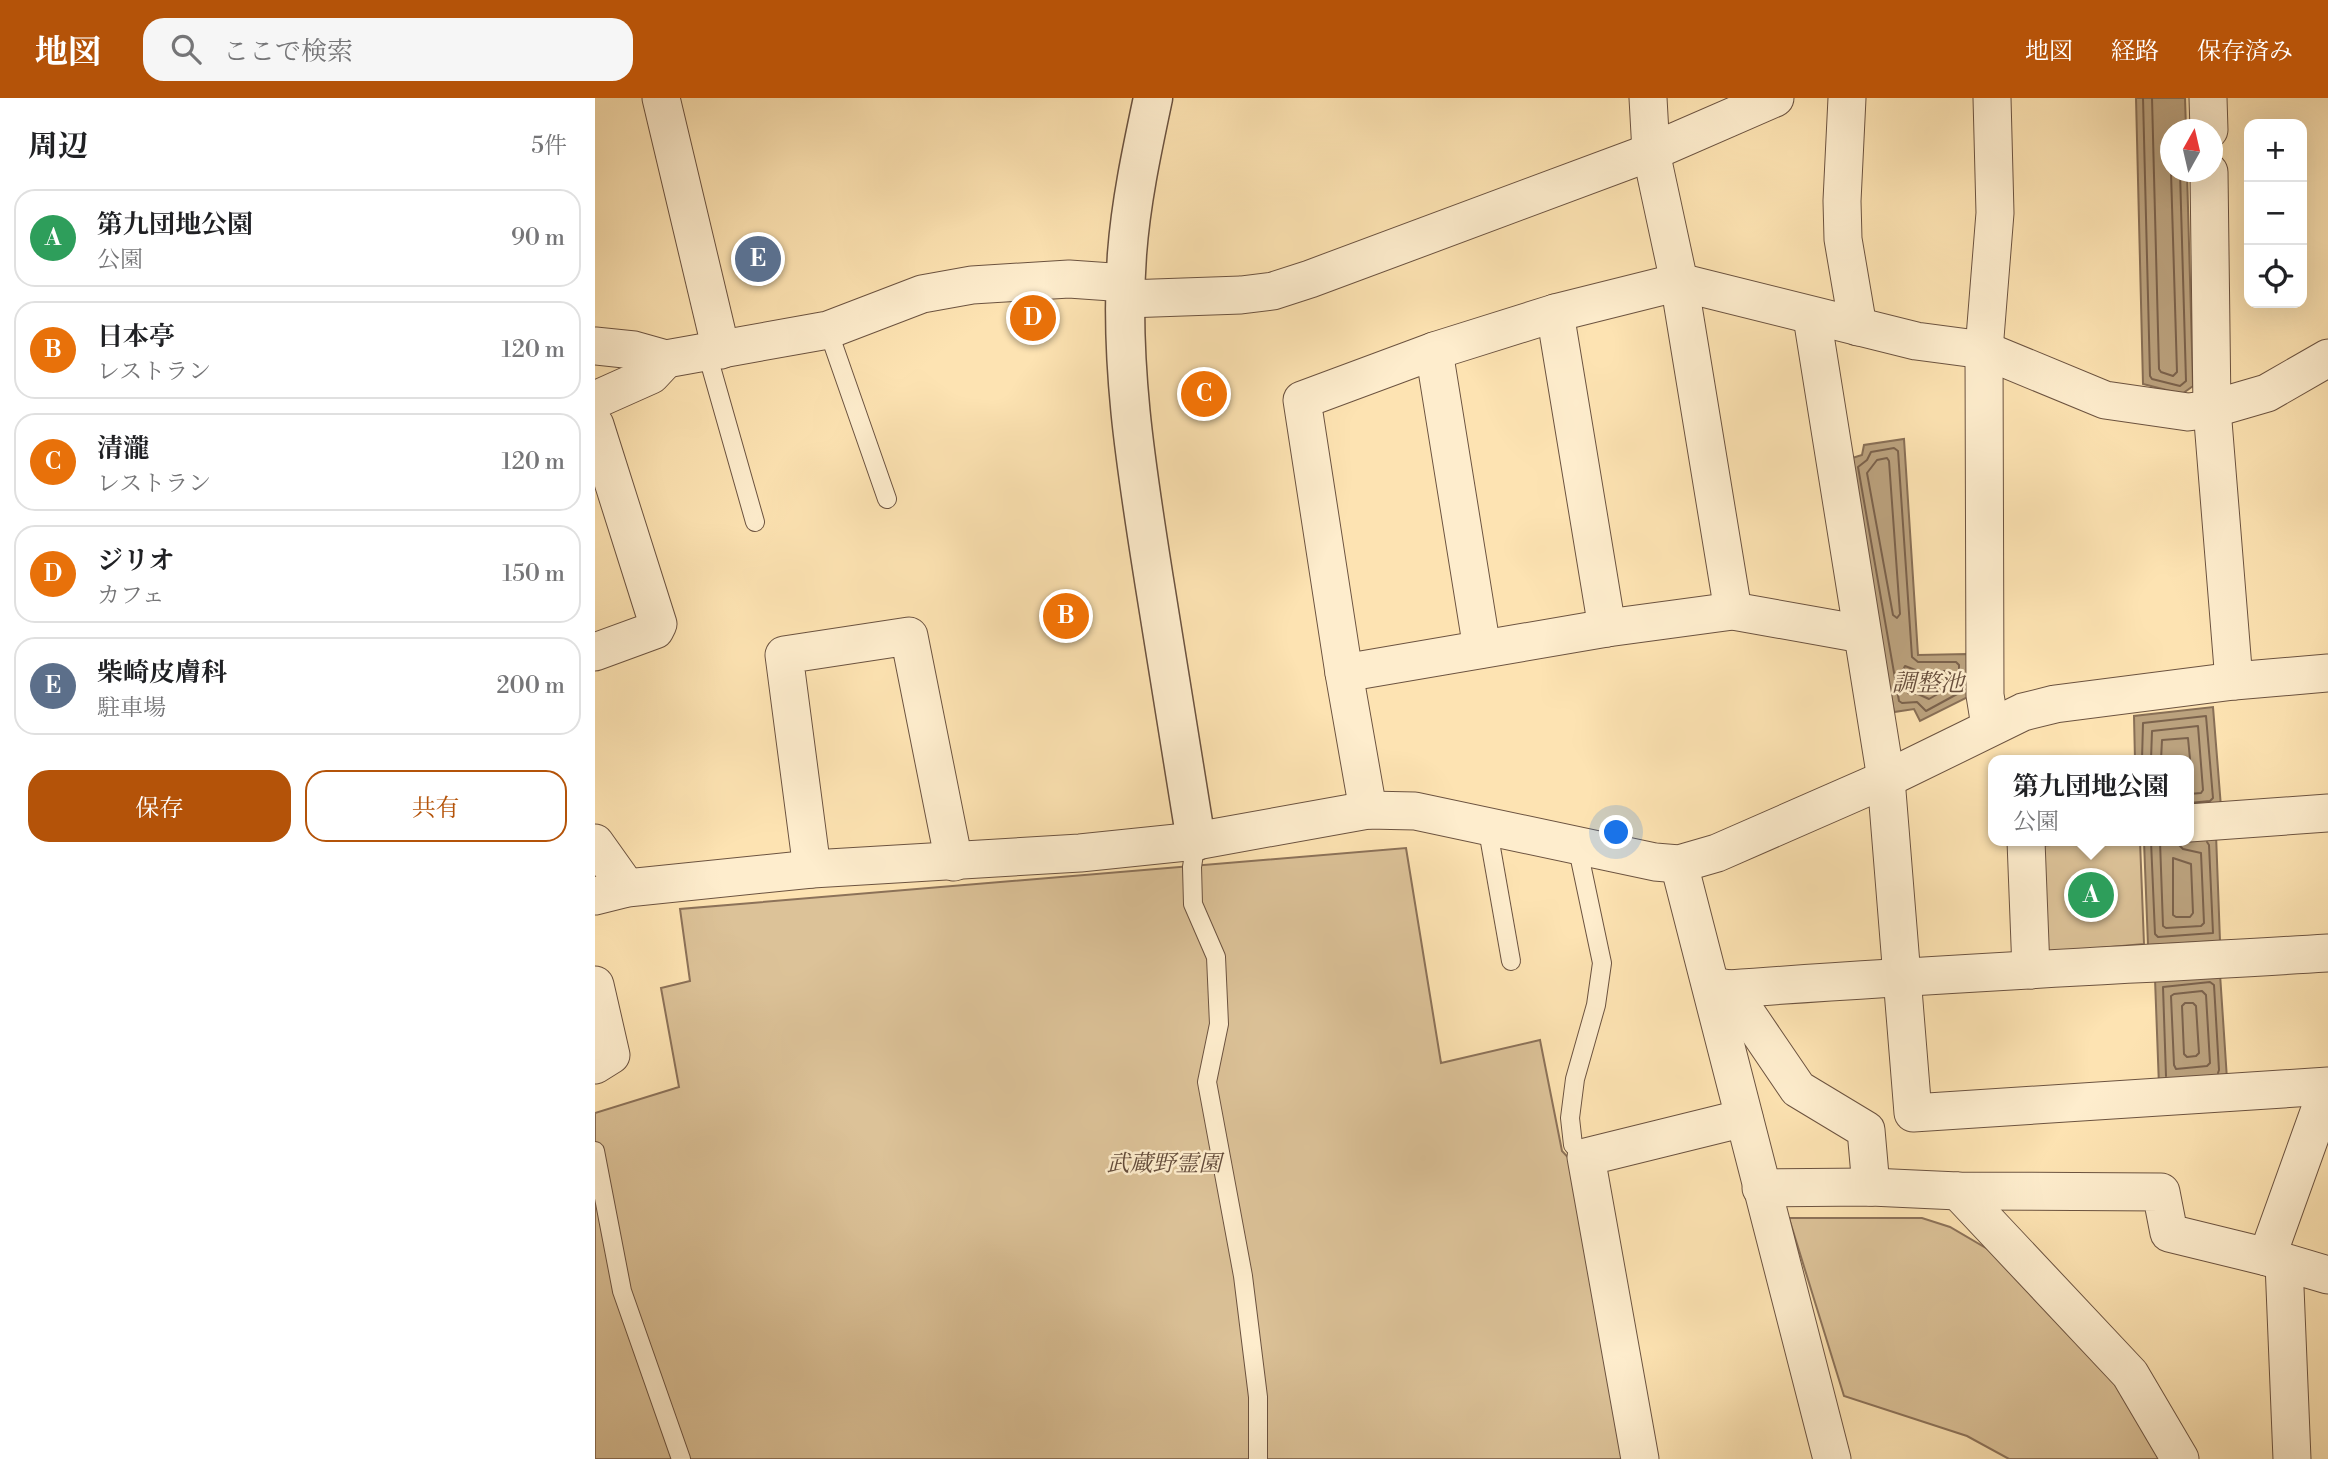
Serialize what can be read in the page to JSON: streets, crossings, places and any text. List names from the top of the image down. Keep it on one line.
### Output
{"water":["調整池"],"parks":["武蔵野霊園"],"north":"top","page":{"header":"地図","search":"ここで検索","nav":["地図","経路","保存済み"],"heading":["周辺","5件"],"map_buttons":["+","−"],"list":[{"mark":"A","name":"第九団地公園","note":"公園","value":"90 m"},{"mark":"B","name":"日本亭","note":"レストラン","value":"120 m"},{"mark":"C","name":"清瀧","note":"レストラン","value":"120 m"},{"mark":"D","name":"ジリオ","note":"カフェ","value":"150 m"},{"mark":"E","name":"柴崎皮膚科","note":"駐車場","value":"200 m"}],"pins":["E","D","C","B","A"],"buttons":["保存","共有"],"popup":["第九団地公園","公園"]}}
